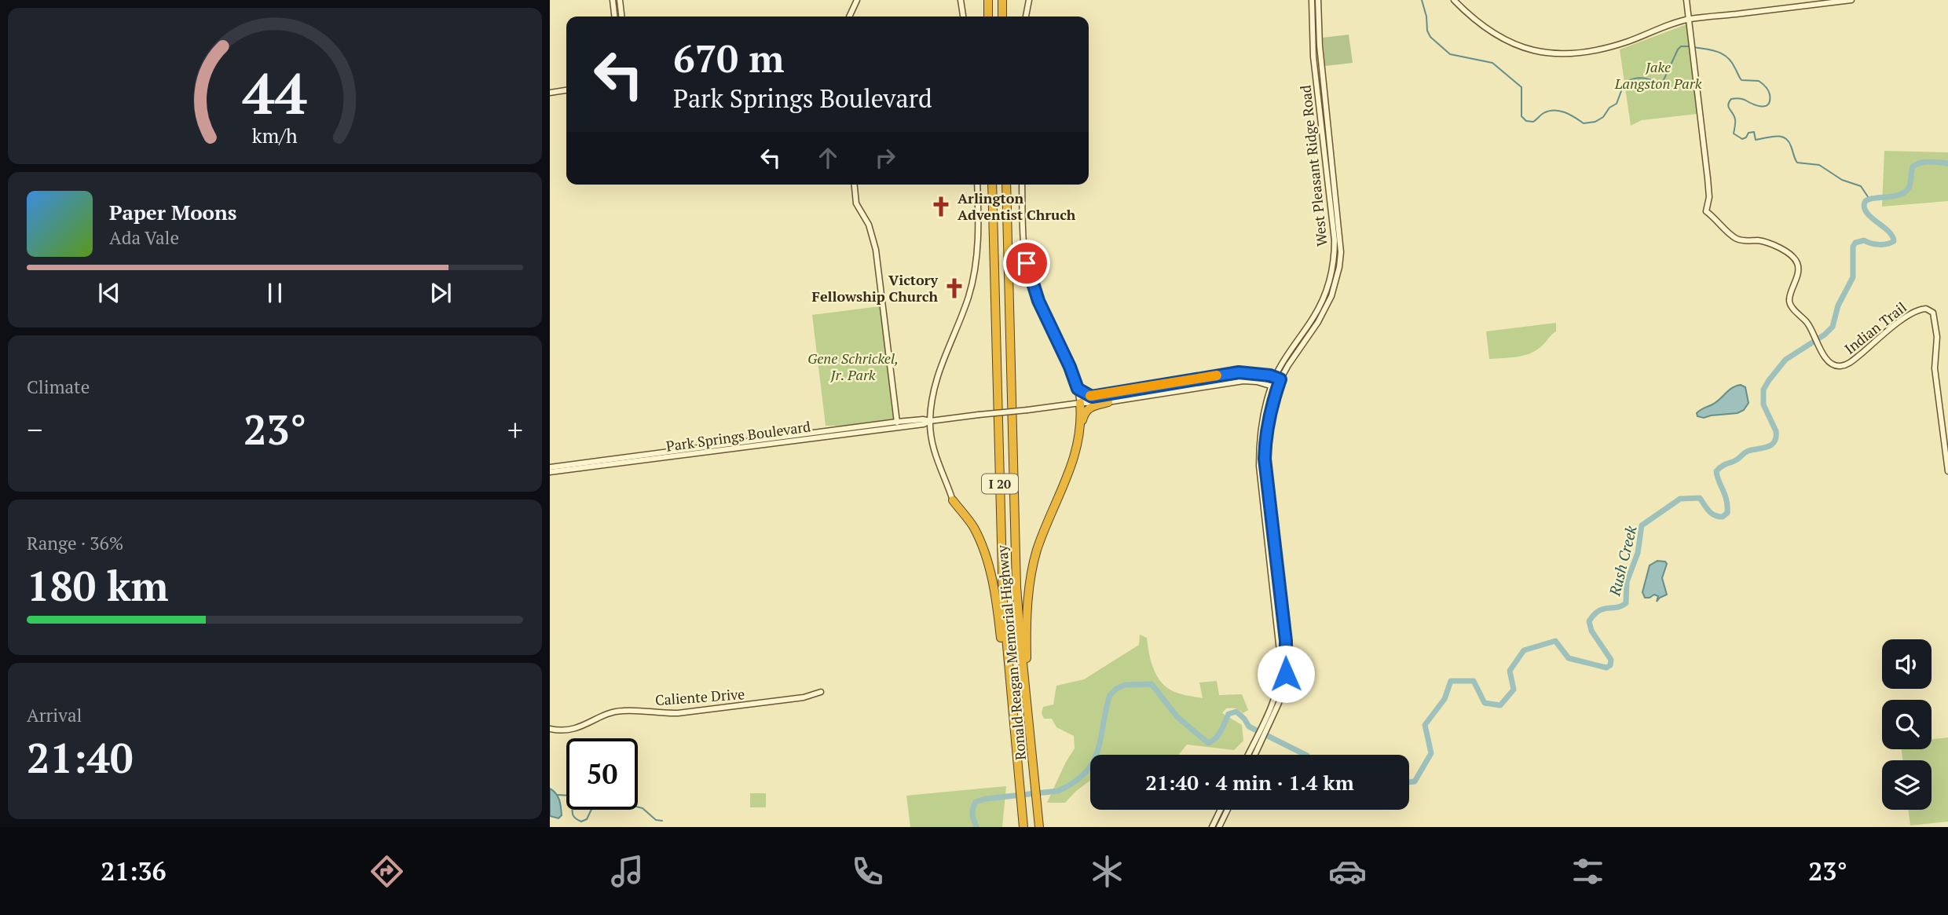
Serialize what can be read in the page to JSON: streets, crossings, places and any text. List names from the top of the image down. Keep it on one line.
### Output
{"streets":{"highway":["I 20","Ronald Reagan Memorial Highway"],"main road":["West Pleasant Ridge Road","Indian Trail","Park Springs Boulevard","Caliente Drive"]},"crossings":[["West Pleasant Ridge Road","Park Springs Boulevard"]],"water":["Rush Creek"],"parks":["Jake Langston Park","Gene Schrickel, Jr. Park"],"places":{"church":["Arlington Adventist Chruch","Victory Fellowship Church"]},"page":{"turn":["670 m","Park Springs Boulevard"],"song":["Paper Moons","Ada Vale"],"tile":["Climate",["Range · 36%","180 km"],["Arrival","21:40"]],"heat":["−","23°","+"],"limit":"50","trip":"21:40 · 4 min · 1.4 km","tabs":["21:36","23°"],"gauge":["44","km/h"]}}
